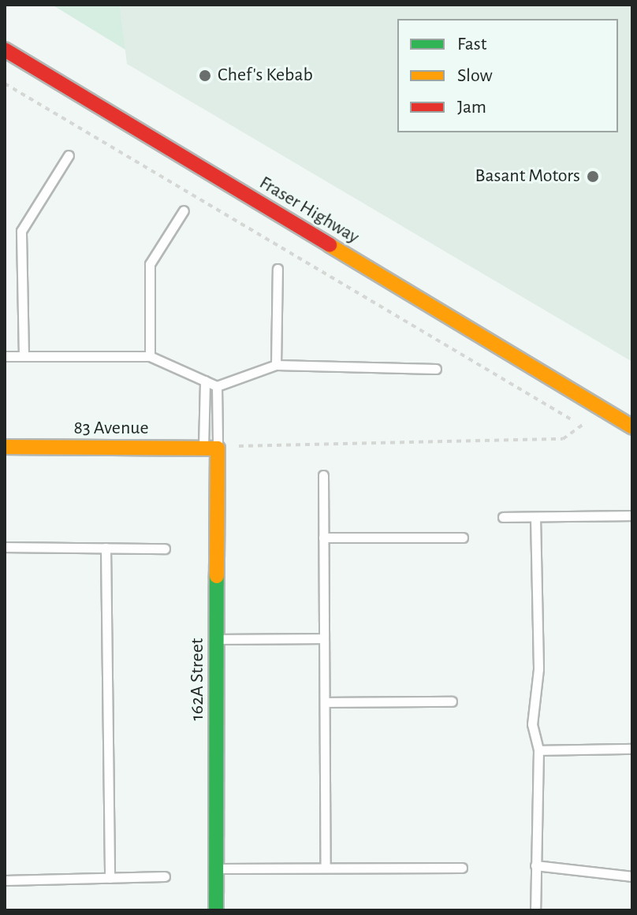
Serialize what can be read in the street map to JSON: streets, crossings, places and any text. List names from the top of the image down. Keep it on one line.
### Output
{"streets":{"main road":["Fraser Highway","83 Avenue","162A Street"]},"crossings":[["83 Avenue","162A Street"]],"places":["Chef's Kebab","Basant Motors"],"legend":["Fast","Slow","Jam"]}
